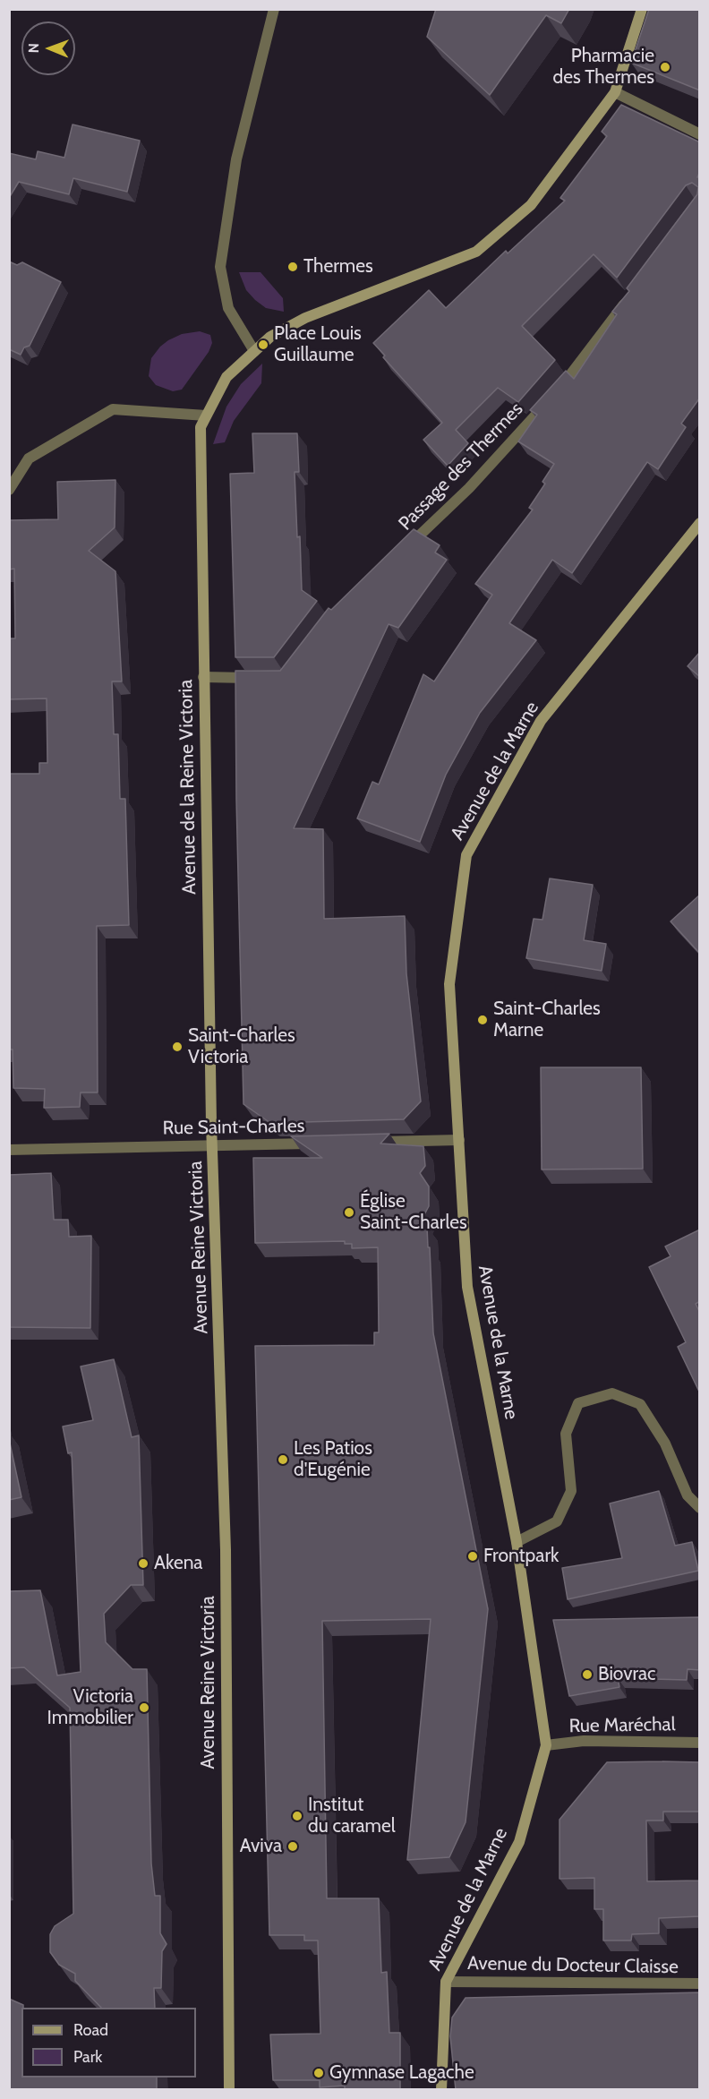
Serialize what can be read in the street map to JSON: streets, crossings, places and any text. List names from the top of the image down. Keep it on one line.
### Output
{"streets":{"main road":["Avenue de la Marne","Avenue de la Reine Victoria","Avenue Reine Victoria"],"street":["Passage des Thermes","Rue Saint-Charles","Rue Maréchal","Avenue du Docteur Claisse"]},"crossings":[["Avenue de la Marne","Rue Maréchal"],["Avenue de la Marne","Avenue du Docteur Claisse"],["Avenue de la Reine Victoria","Rue Saint-Charles"],["Avenue de la Reine Victoria","Avenue Reine Victoria"],["Rue Saint-Charles","Avenue Reine Victoria"]],"places":["Pharmacie des Thermes","Thermes","Place Louis Guillaume","Saint-Charles Marne","Saint-Charles Victoria","Église Saint-Charles","Les Patios d'Eugénie","Frontpark","Akena","Biovrac","Victoria Immobilier","Institut du caramel","Aviva","Gymnase Lagache"],"legend":["Road","Park"],"north":"left"}
